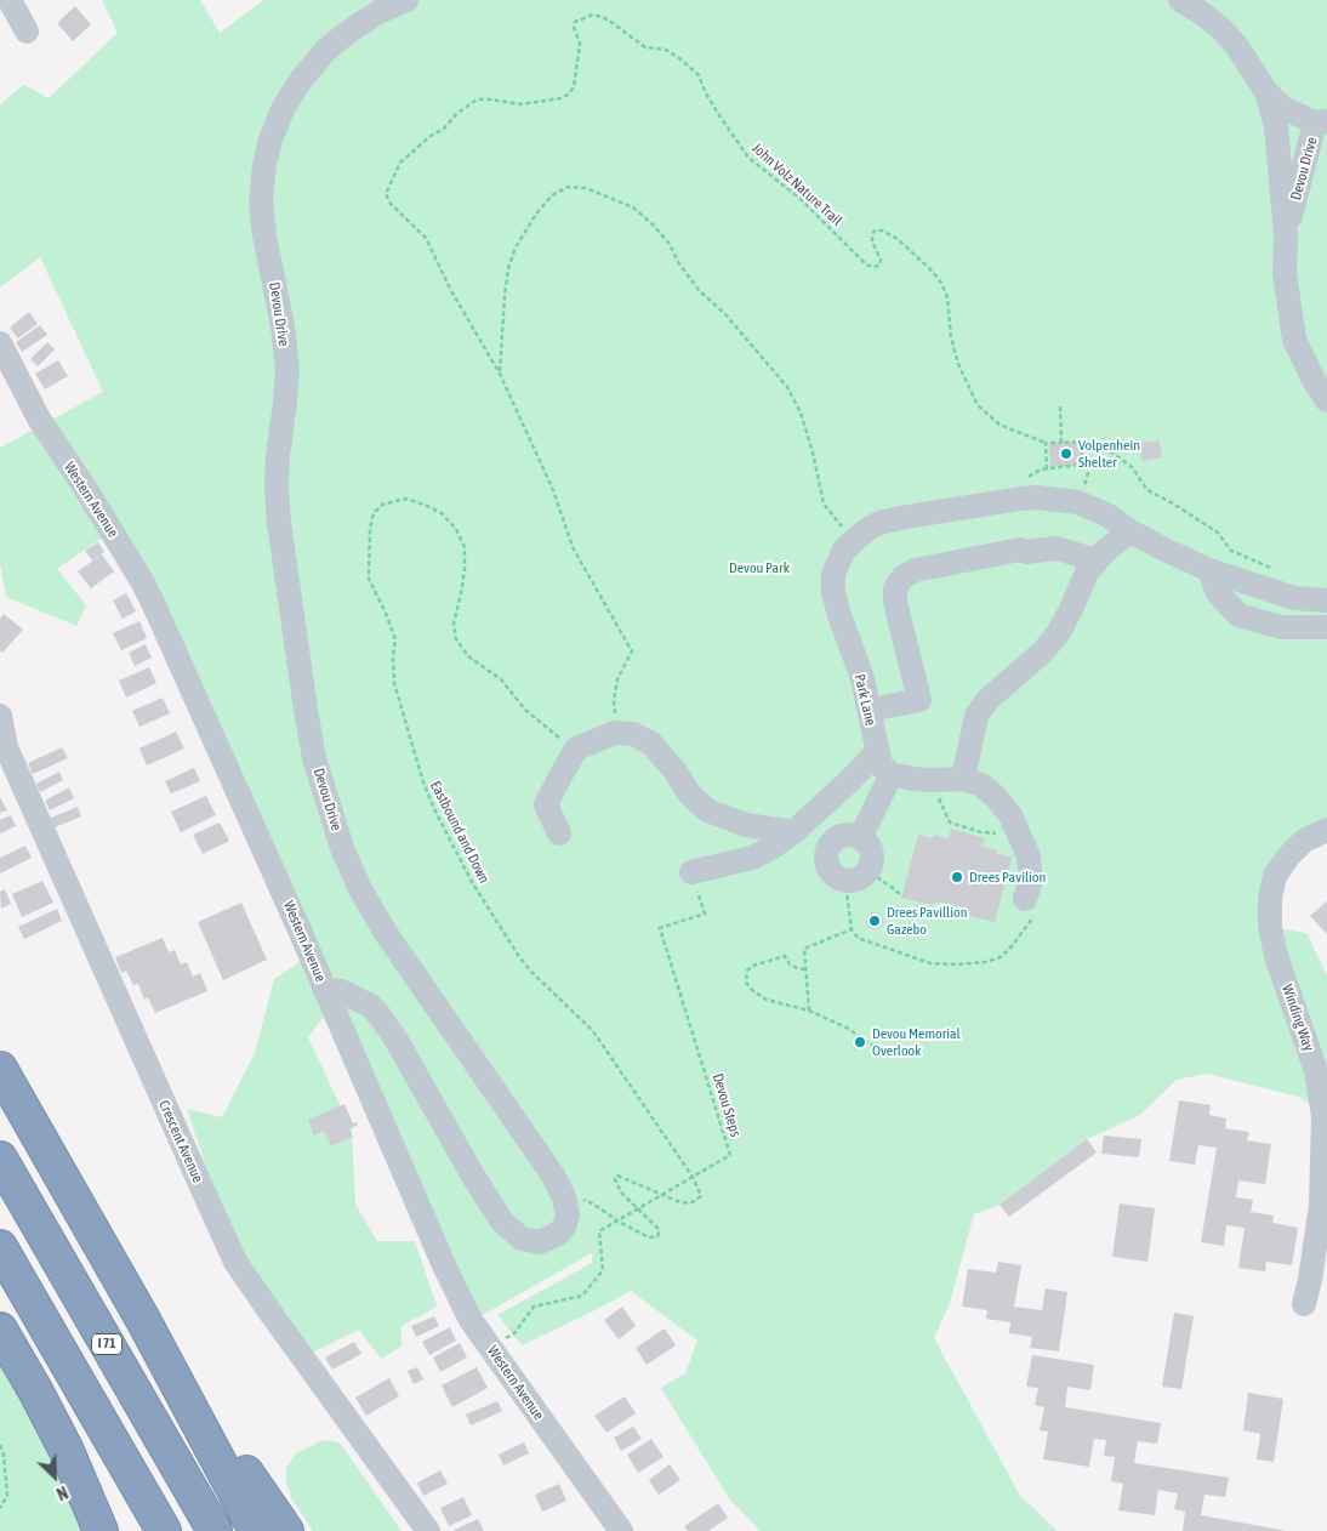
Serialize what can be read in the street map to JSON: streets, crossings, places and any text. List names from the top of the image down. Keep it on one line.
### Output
{"streets":{"highway":["I 71"],"street":["Devou Drive","Western Avenue","Park Lane","Winding Way","Crescent Avenue"],"path":["John Volz Nature Trail","Eastbound and Down","Devou Steps"]},"crossings":[["Devou Drive","Western Avenue"],["Eastbound and Down","Devou Steps"]],"parks":["Devou Park"],"places":["Volpenhein Shelter","Drees Pavilion","Drees Pavillion Gazebo","Devou Memorial Overlook"],"north":"bottom right"}
